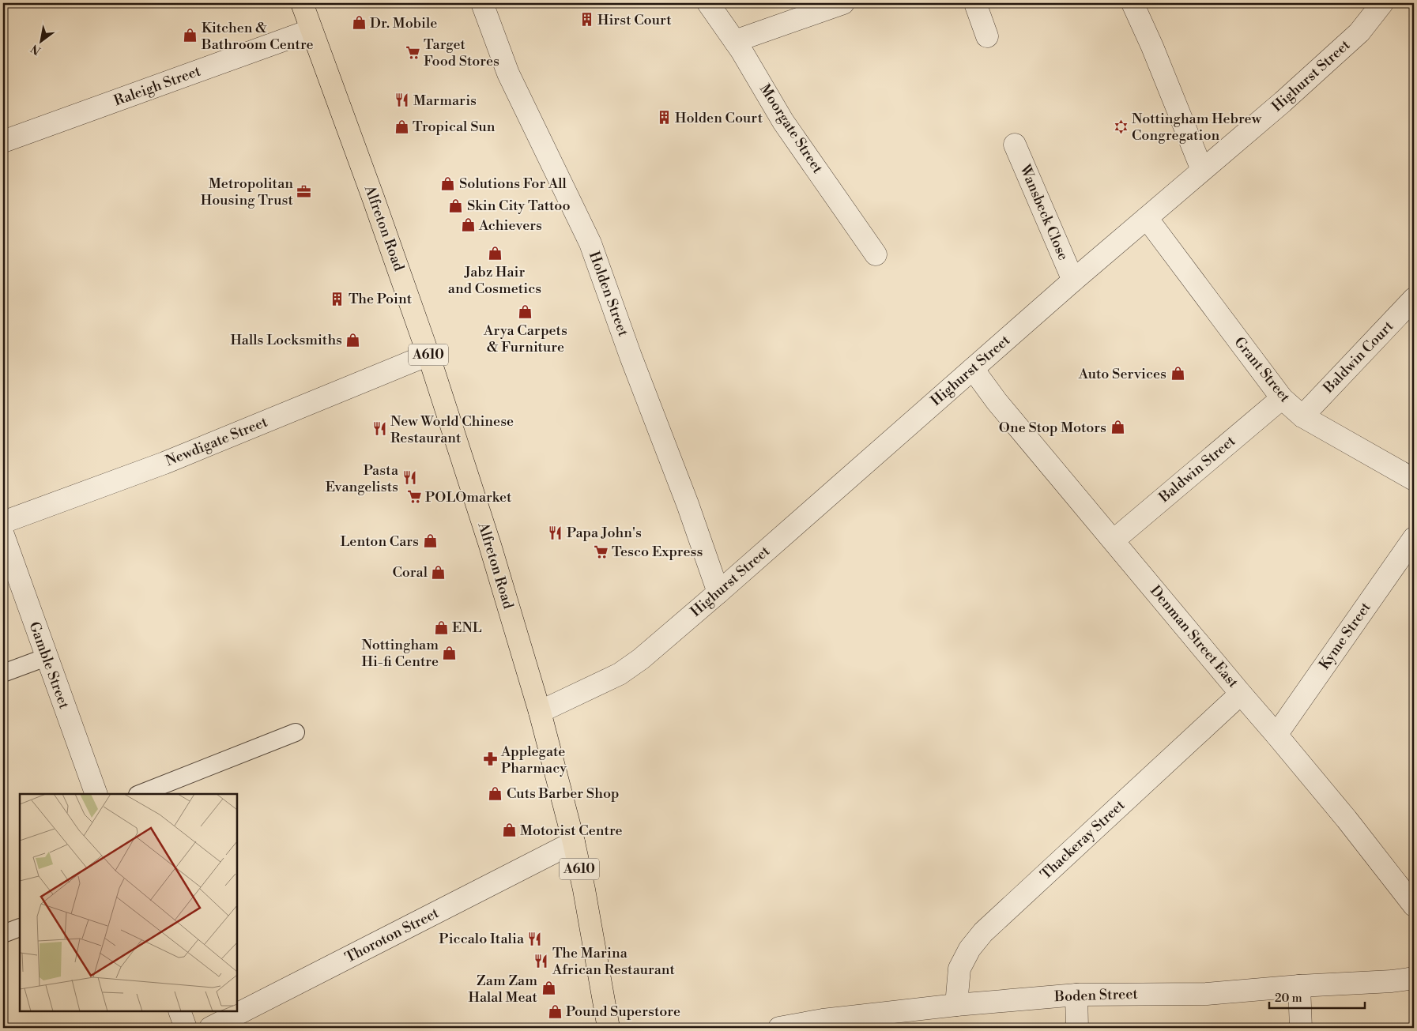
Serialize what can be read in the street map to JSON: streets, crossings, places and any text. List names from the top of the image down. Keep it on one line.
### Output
{"streets":{"main road":["Alfreton Road","A610"],"street":["Highurst Street","Raleigh Street","Moorgate Street","Wansbeck Close","Holden Street","Baldwin Court","Grant Street","Newdigate Street","Baldwin Street","Kyme Street","Denman Street East","Gamble Street","Thackeray Street","Thoroton Street","Boden Street"]},"crossings":[["Highurst Street","Wansbeck Close"],["Highurst Street","Alfreton Road"],["Highurst Street","Holden Street"],["Highurst Street","Grant Street"],["Highurst Street","Denman Street East"],["Raleigh Street","Alfreton Road"],["Alfreton Road","Newdigate Street"],["Alfreton Road","Thoroton Street"],["Baldwin Court","Grant Street"],["Grant Street","Baldwin Street"],["Baldwin Street","Denman Street East"],["Kyme Street","Denman Street East"],["Denman Street East","Thackeray Street"],["Thackeray Street","Boden Street"]],"places":{"building":["Hirst Court","Holden Court","The Point"],"shop":["Dr. Mobile","Kitchen & Bathroom Centre","Tropical Sun","Solutions For All","Skin City Tattoo","Achievers","Jabz Hair and Cosmetics","Arya Carpets & Furniture","Halls Locksmiths","Auto Services","One Stop Motors","Lenton Cars","Coral","ENL","Nottingham Hi-fi Centre","Cuts Barber Shop","Motorist Centre","Zam Zam Halal Meat","Pound Superstore"],"supermarket":["Target Food Stores","POLOmarket","Tesco Express"],"restaurant":["Marmaris","New World Chinese Restaurant","Pasta Evangelists","Papa John's","Piccalo Italia","The Marina African Restaurant"],"synagogue":["Nottingham Hebrew Congregation"],"office":["Metropolitan Housing Trust"],"pharmacy":["Applegate Pharmacy"]},"scale_bar":"20 m","north":"bottom left"}
